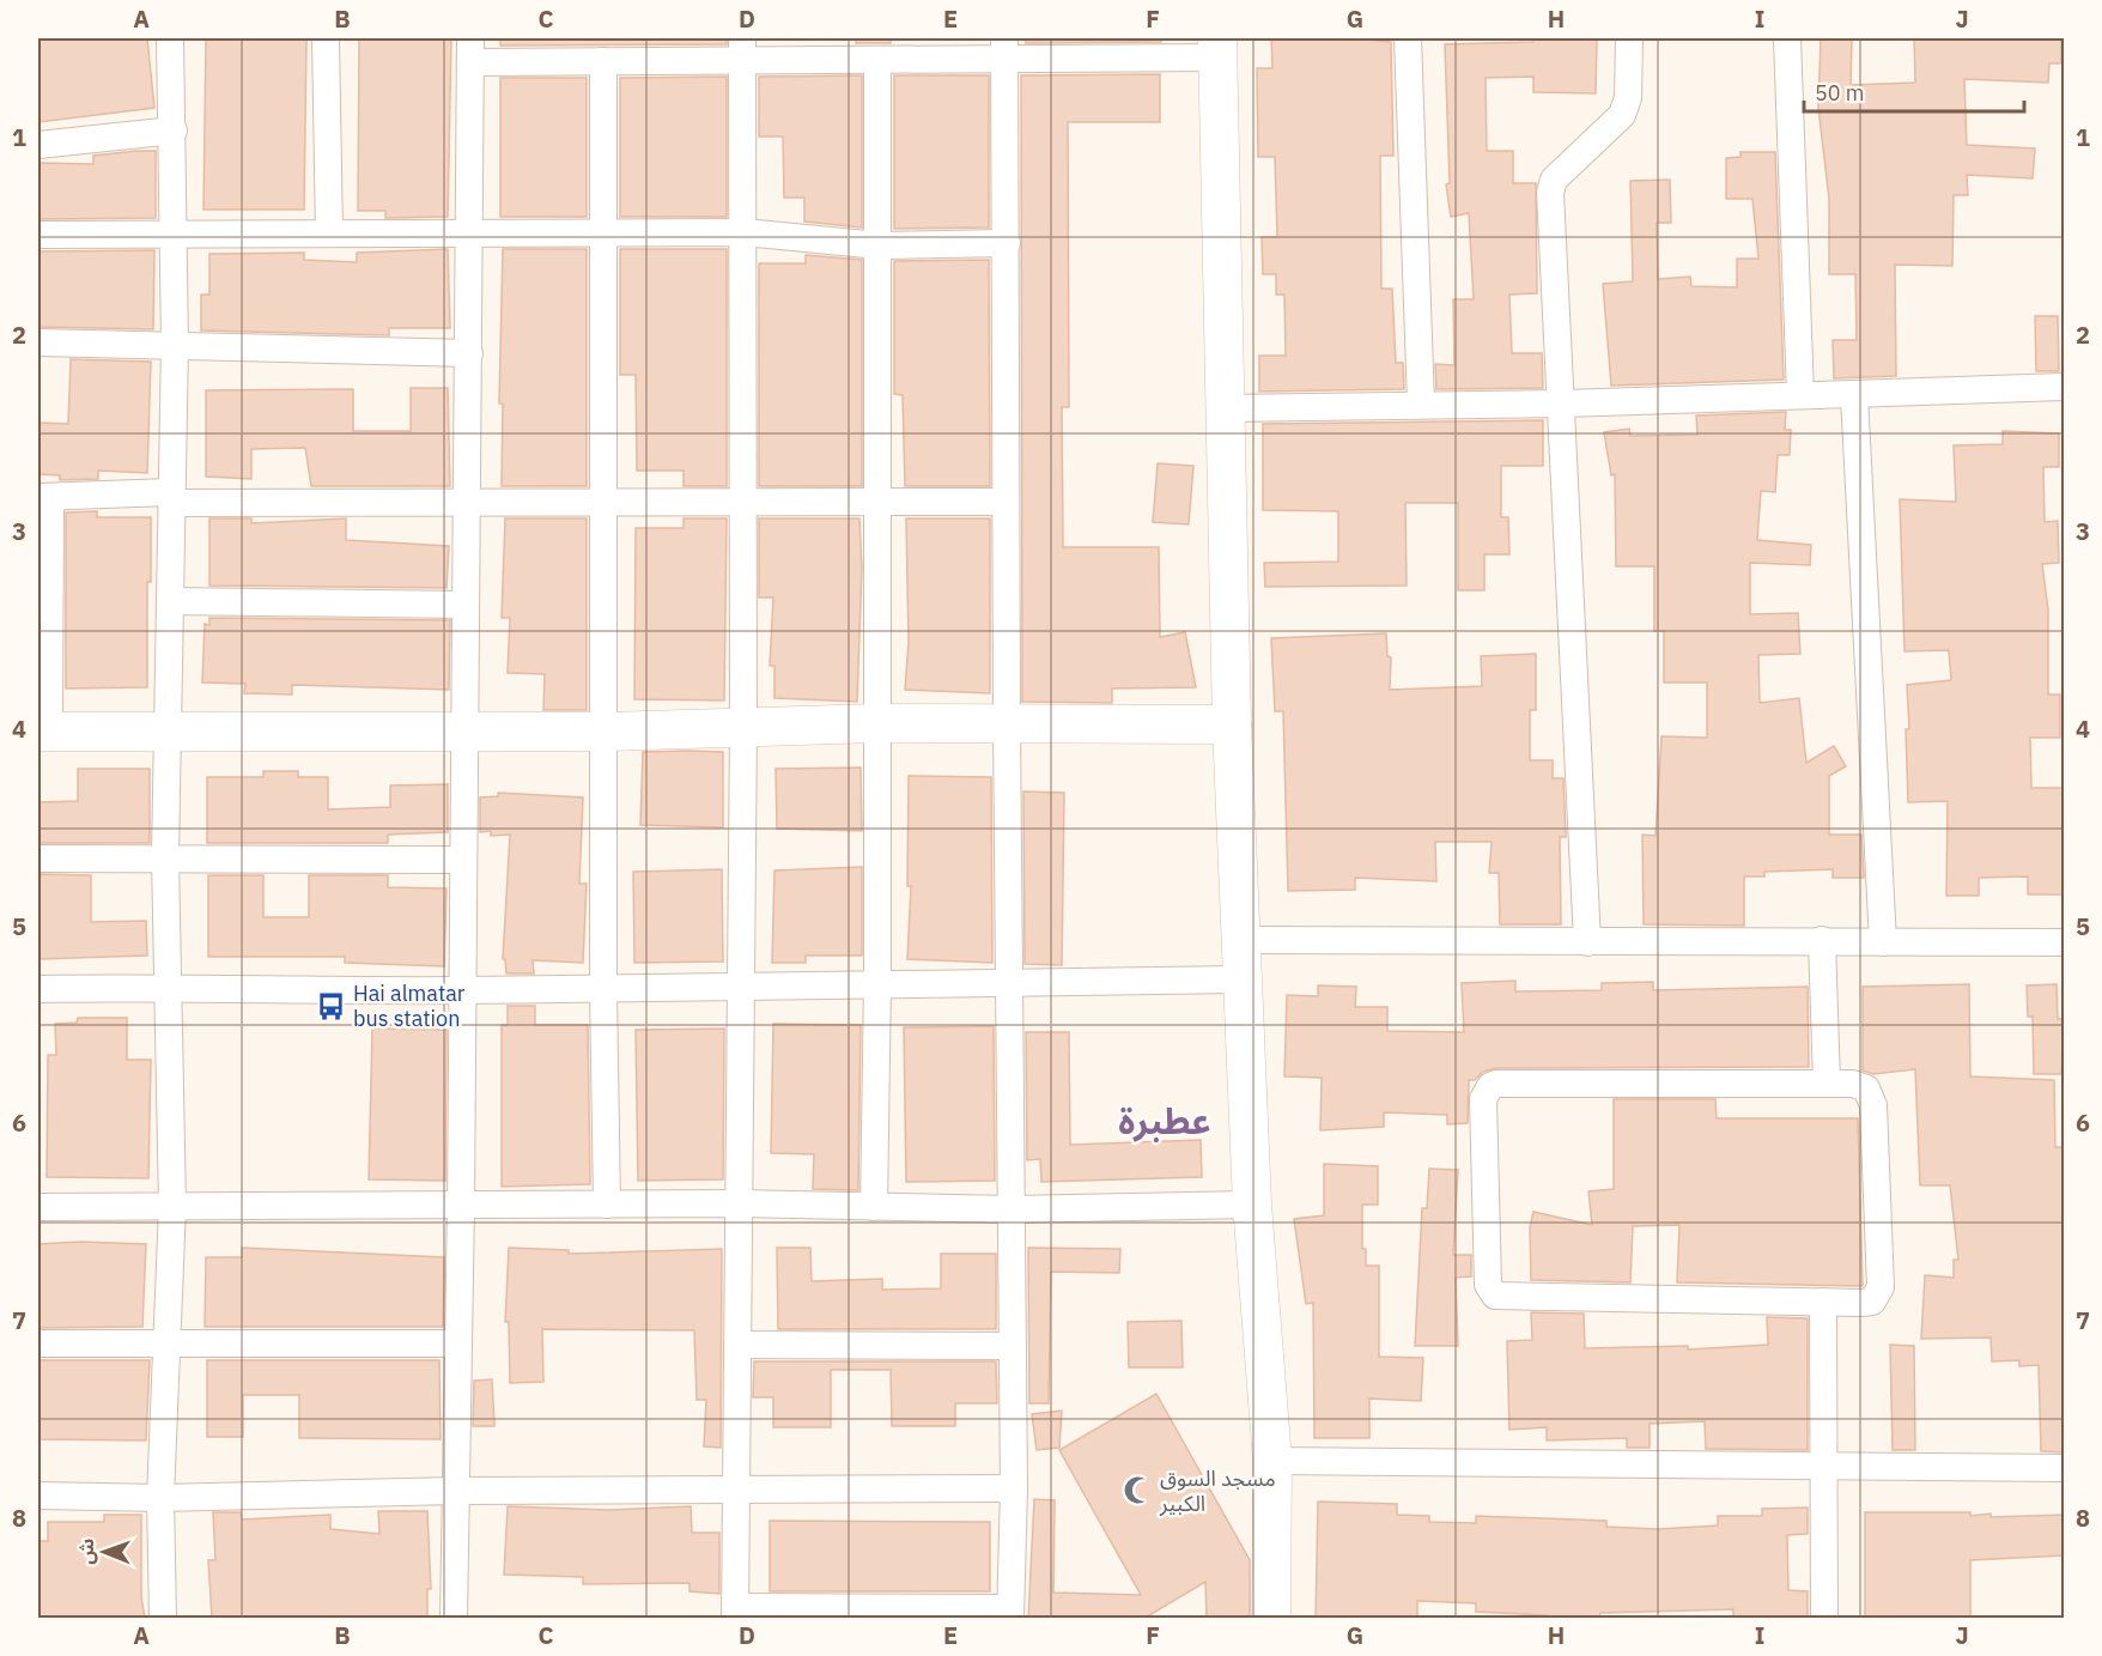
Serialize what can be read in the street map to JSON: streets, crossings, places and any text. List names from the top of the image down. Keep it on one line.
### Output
{"districts":["عطبرة"],"places":{"bus stop":["Hai almatar bus station"],"mosque":["مسجد السوق الكبير"]},"scale_bar":"50 m","north":"left","grid":{"columns":["A","B","C","D","E","F","G","H","I","J"],"rows":["1","2","3","4","5","6","7","8"]}}
